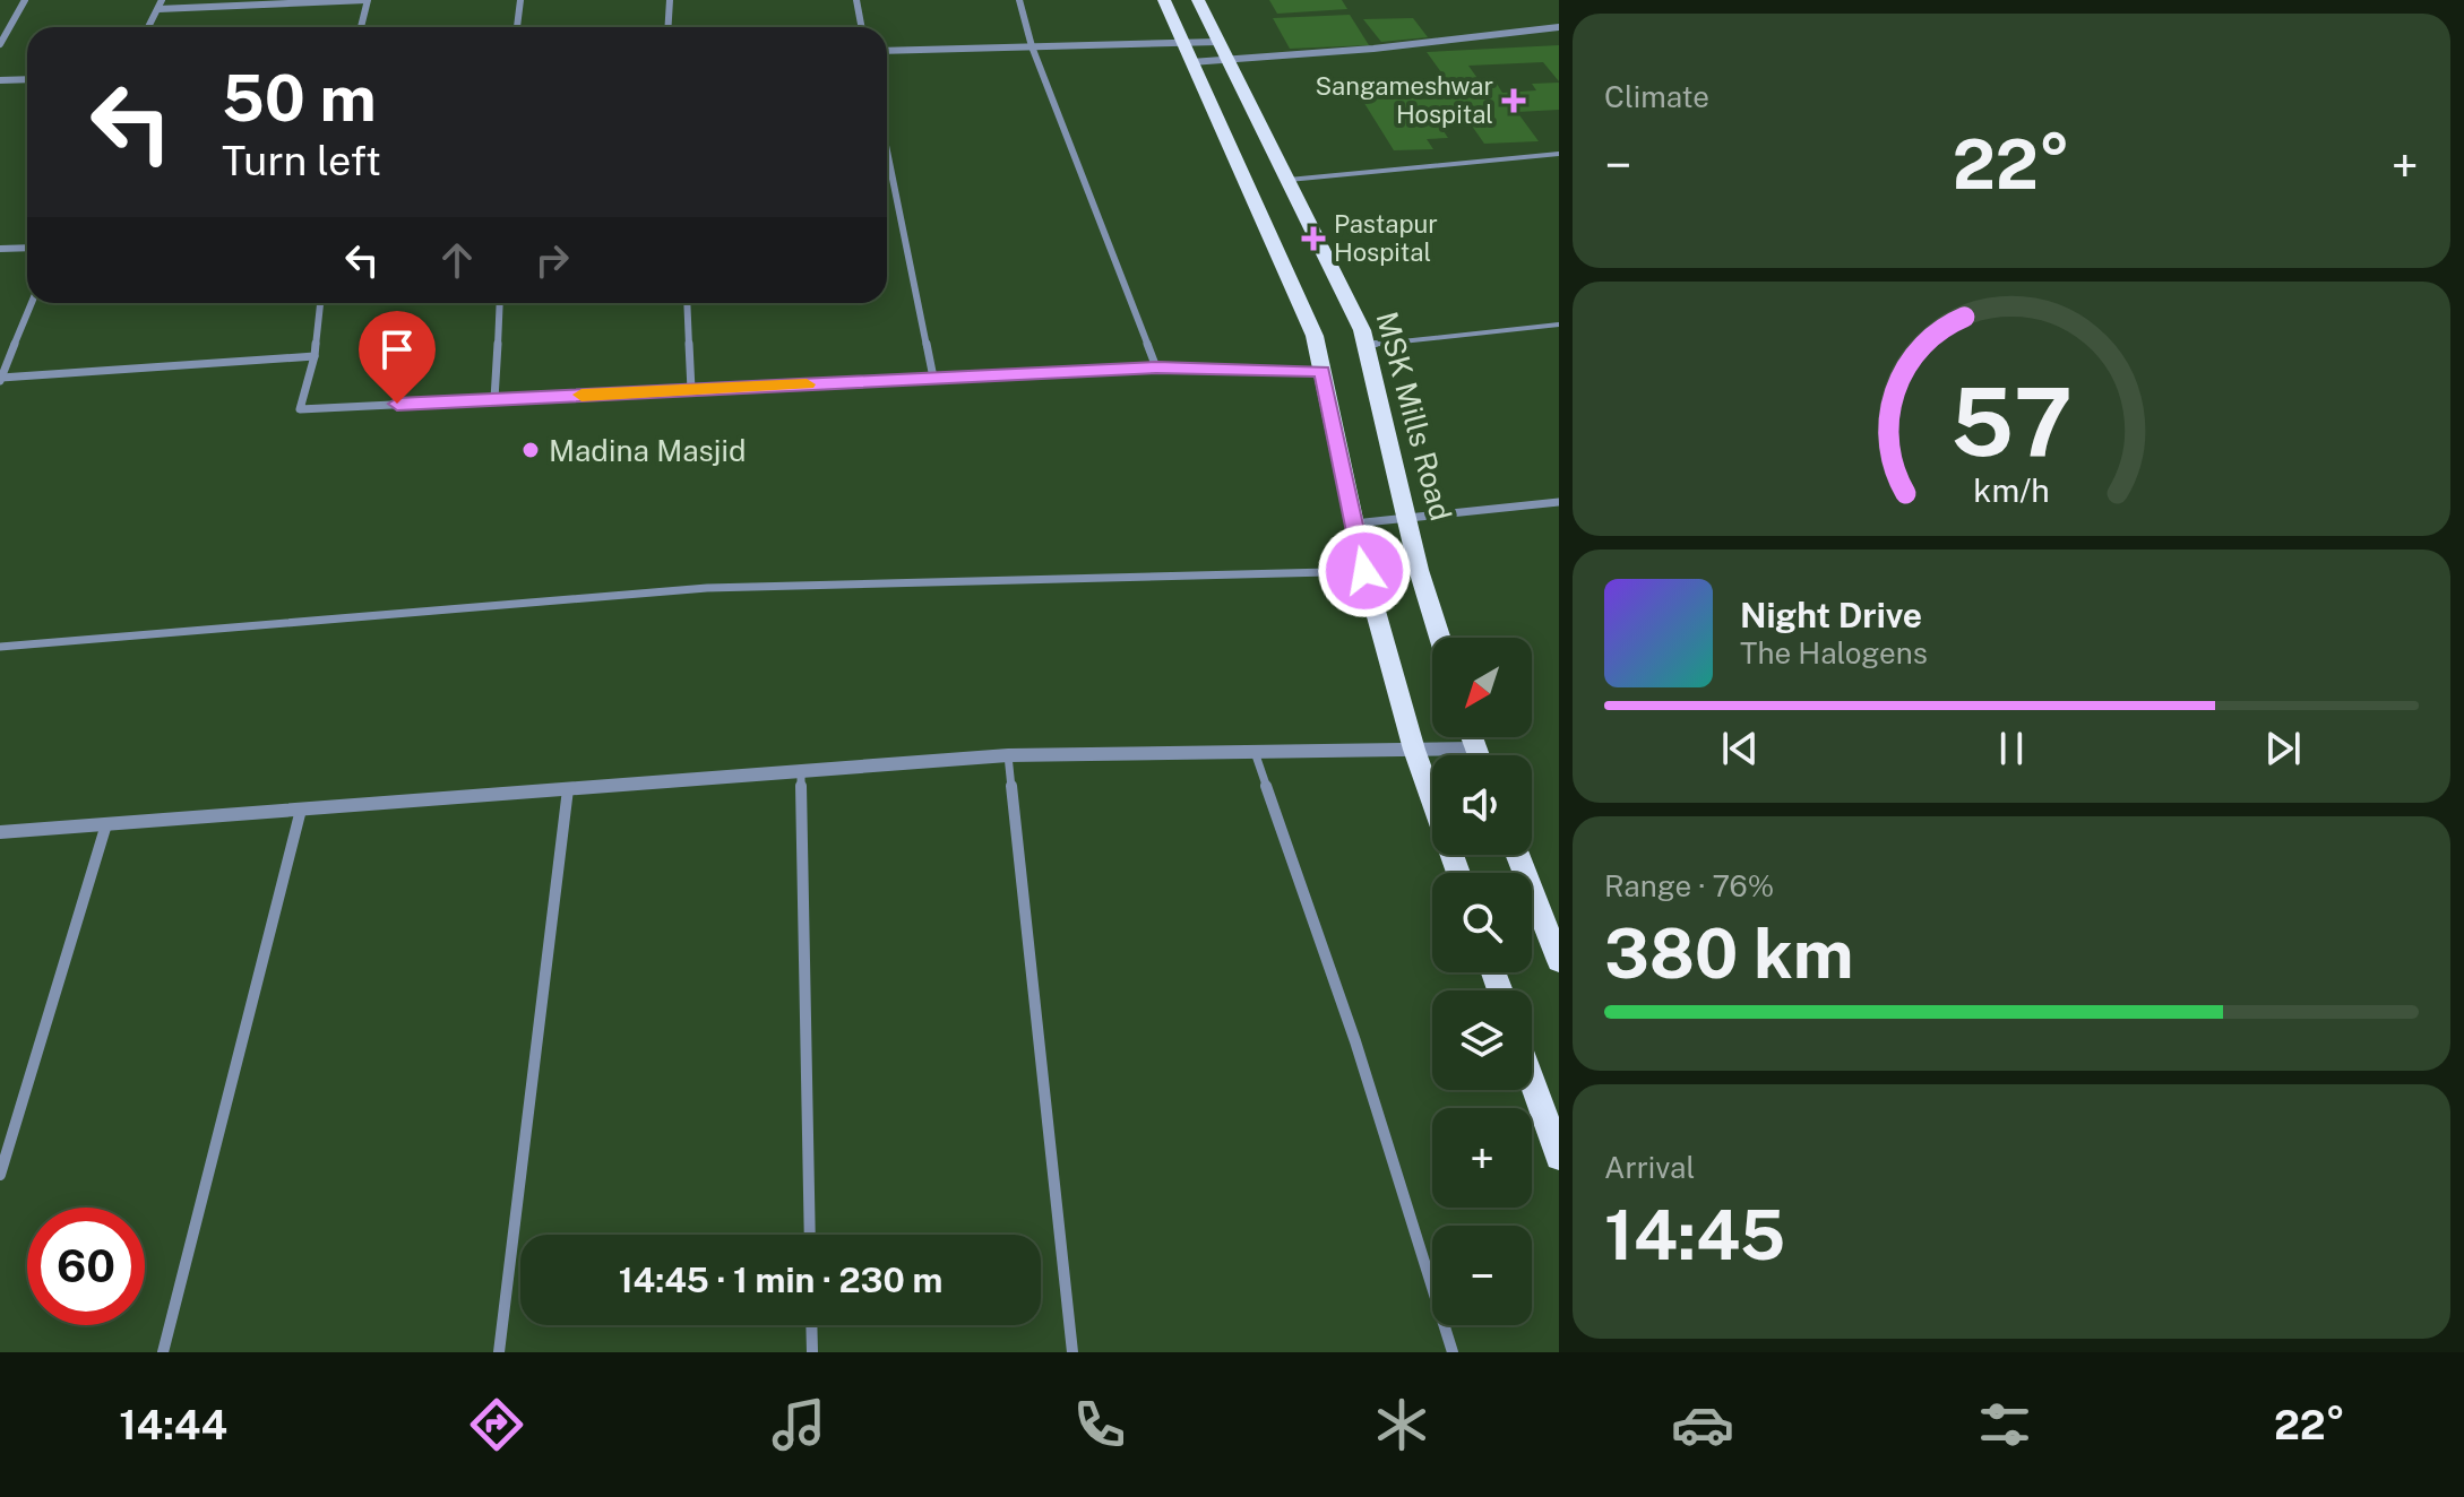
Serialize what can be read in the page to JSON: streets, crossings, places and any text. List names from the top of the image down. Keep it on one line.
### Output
{"streets":{"main road":["MSK Mills Road"]},"places":{"health":["Sangameshwar Hospital","Pastapur Hospital"],"other":["Madina Masjid"]},"north":"bottom left","page":{"tile":["Climate",["Range · 76%","380 km"],["Arrival","14:45"]],"turn":["50 m","Turn left"],"heat":["−","22°","+"],"song":["Night Drive","The Halogens"],"map_buttons":["+","−"],"limit":"60","trip":"14:45 · 1 min · 230 m","tabs":["14:44","22°"],"gauge":["57","km/h"]}}
